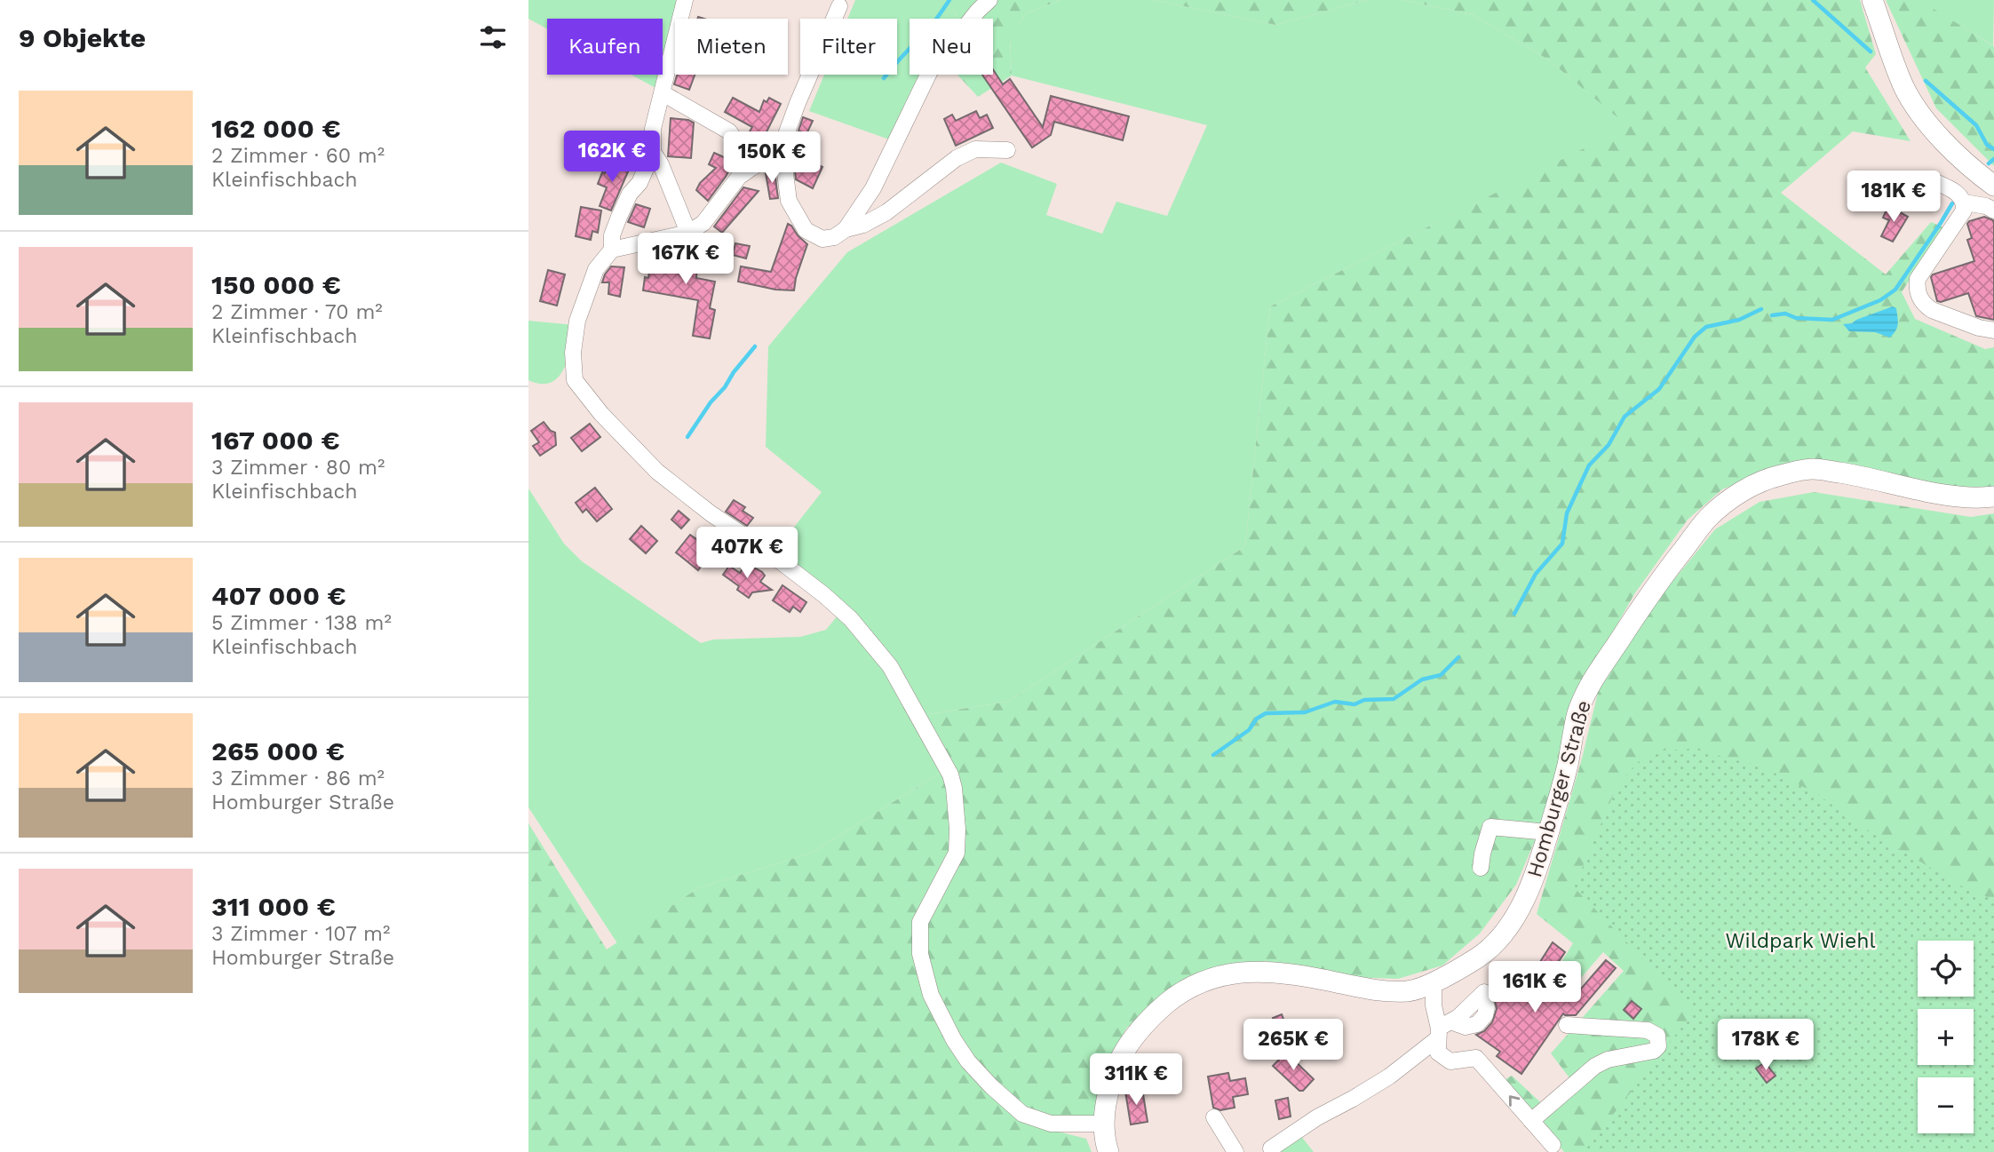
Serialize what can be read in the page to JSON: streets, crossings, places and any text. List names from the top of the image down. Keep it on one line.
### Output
{"streets":{"main road":["Homburger Straße"]},"parks":["Wildpark Wiehl"],"page":{"heading":"9 Objekte","chip":["Kaufen","Mieten","Filter","Neu"],"list":[{"name":"162 000 €","note":"2 Zimmer · 60 m² · Kleinfischbach"},{"name":"150 000 €","note":"2 Zimmer · 70 m² · Kleinfischbach"},{"name":"167 000 €","note":"3 Zimmer · 80 m² · Kleinfischbach"},{"name":"407 000 €","note":"5 Zimmer · 138 m² · Kleinfischbach"},{"name":"265 000 €","note":"3 Zimmer · 86 m² · Homburger Straße"},{"name":"311 000 €","note":"3 Zimmer · 107 m² · Homburger Straße"}],"price":["162K €","150K €","181K €","167K €","407K €","161K €","265K €","178K €","311K €"],"map_buttons":["+","−"]}}
